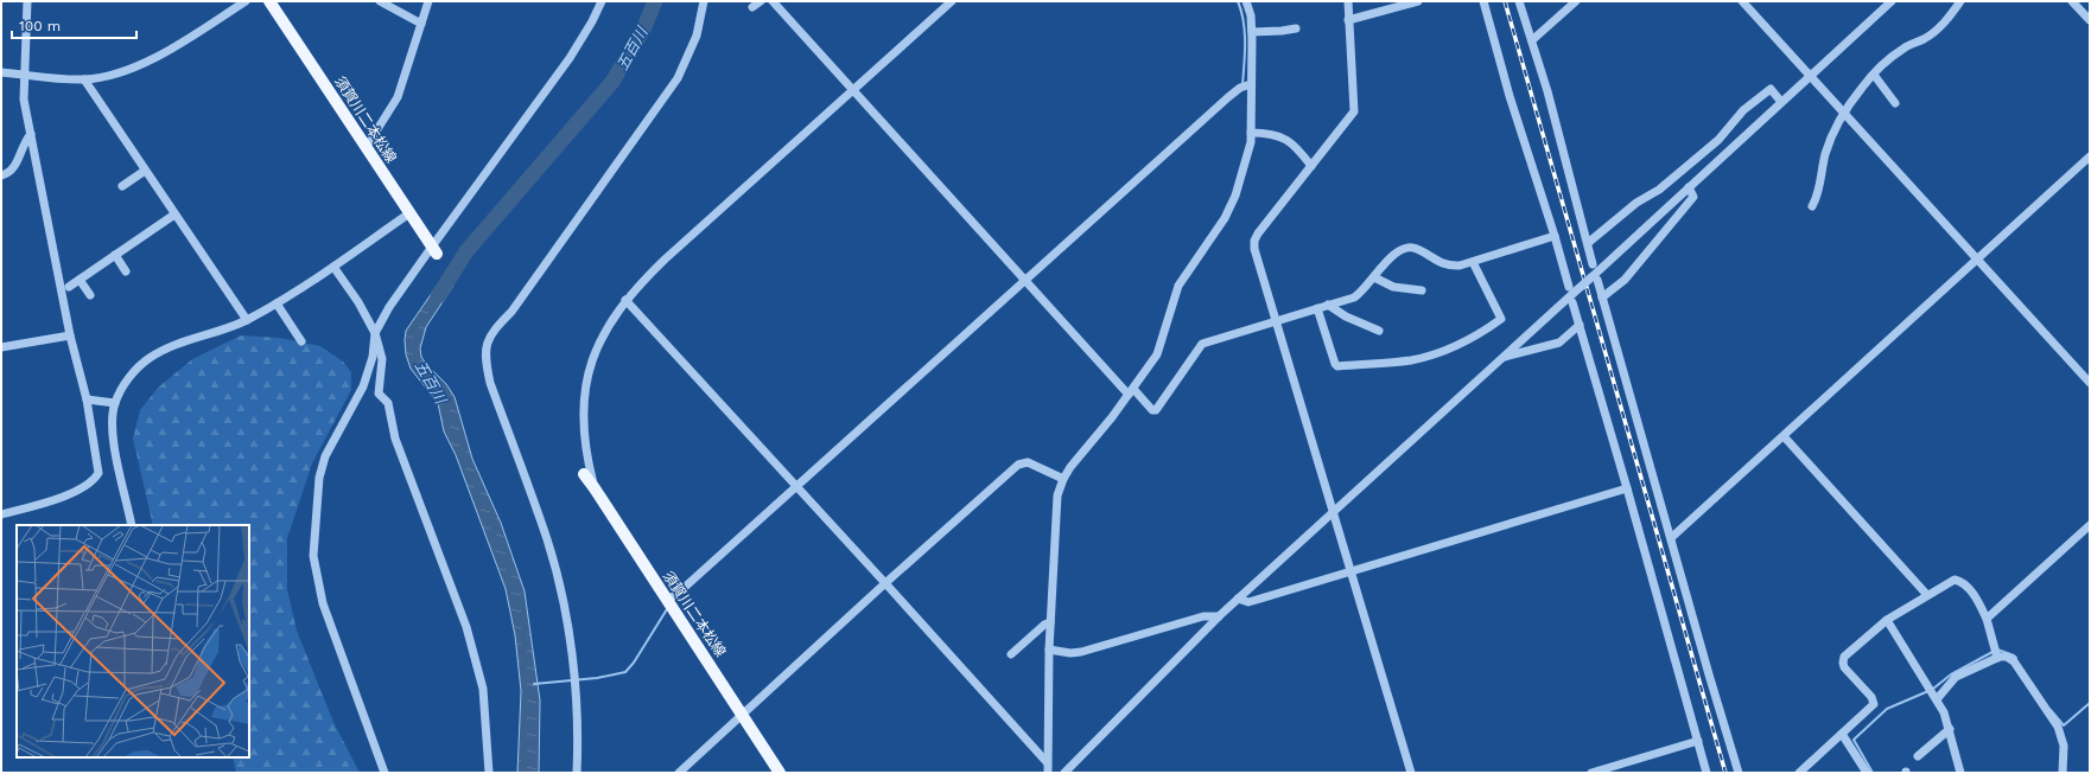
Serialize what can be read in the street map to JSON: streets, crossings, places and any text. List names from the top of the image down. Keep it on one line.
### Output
{"streets":{"main road":["須賀川二本松線"]},"water":["五百川"],"scale_bar":"100 m"}
